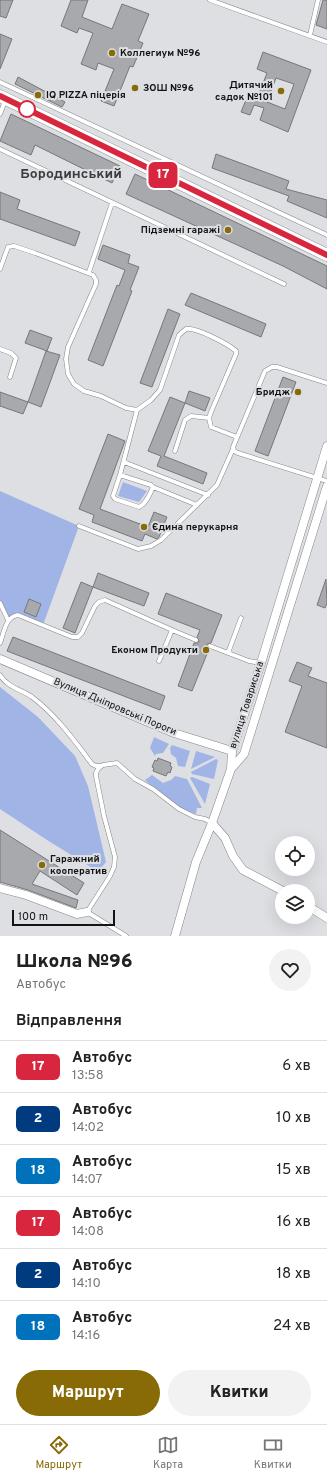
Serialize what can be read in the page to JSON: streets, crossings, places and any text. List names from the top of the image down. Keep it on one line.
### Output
{"streets":{"street":["вулиця Товариська","Вулиця Дніпровські Пороги"]},"crossings":[["вулиця Товариська","Вулиця Дніпровські Пороги"]],"districts":["Бородинський"],"places":["Коллегиум №96","ЗОШ №96","Дитячий садок №101","IQ PIZZA піцерія","Підземні гаражі","Бридж","Єдина перукарня","Економ Продукти","Гаражний кооператив"],"lines":["bus line 17"],"scale_bar":"100 m","page":{"on_map":"17","scale":"100 m","heading":[["Школа №96","Автобус"],"Відправлення"],"list":[{"mark":"17","name":"Автобус","note":"13:58","value":"6 хв"},{"mark":"2","name":"Автобус","note":"14:02","value":"10 хв"},{"mark":"18","name":"Автобус","note":"14:07","value":"15 хв"},{"mark":"17","name":"Автобус","note":"14:08","value":"16 хв"},{"mark":"2","name":"Автобус","note":"14:10","value":"18 хв"},{"mark":"18","name":"Автобус","note":"14:16","value":"24 хв"}],"buttons":["Маршрут","Квитки"],"tabs":["Маршрут","Карта","Квитки"]}}
